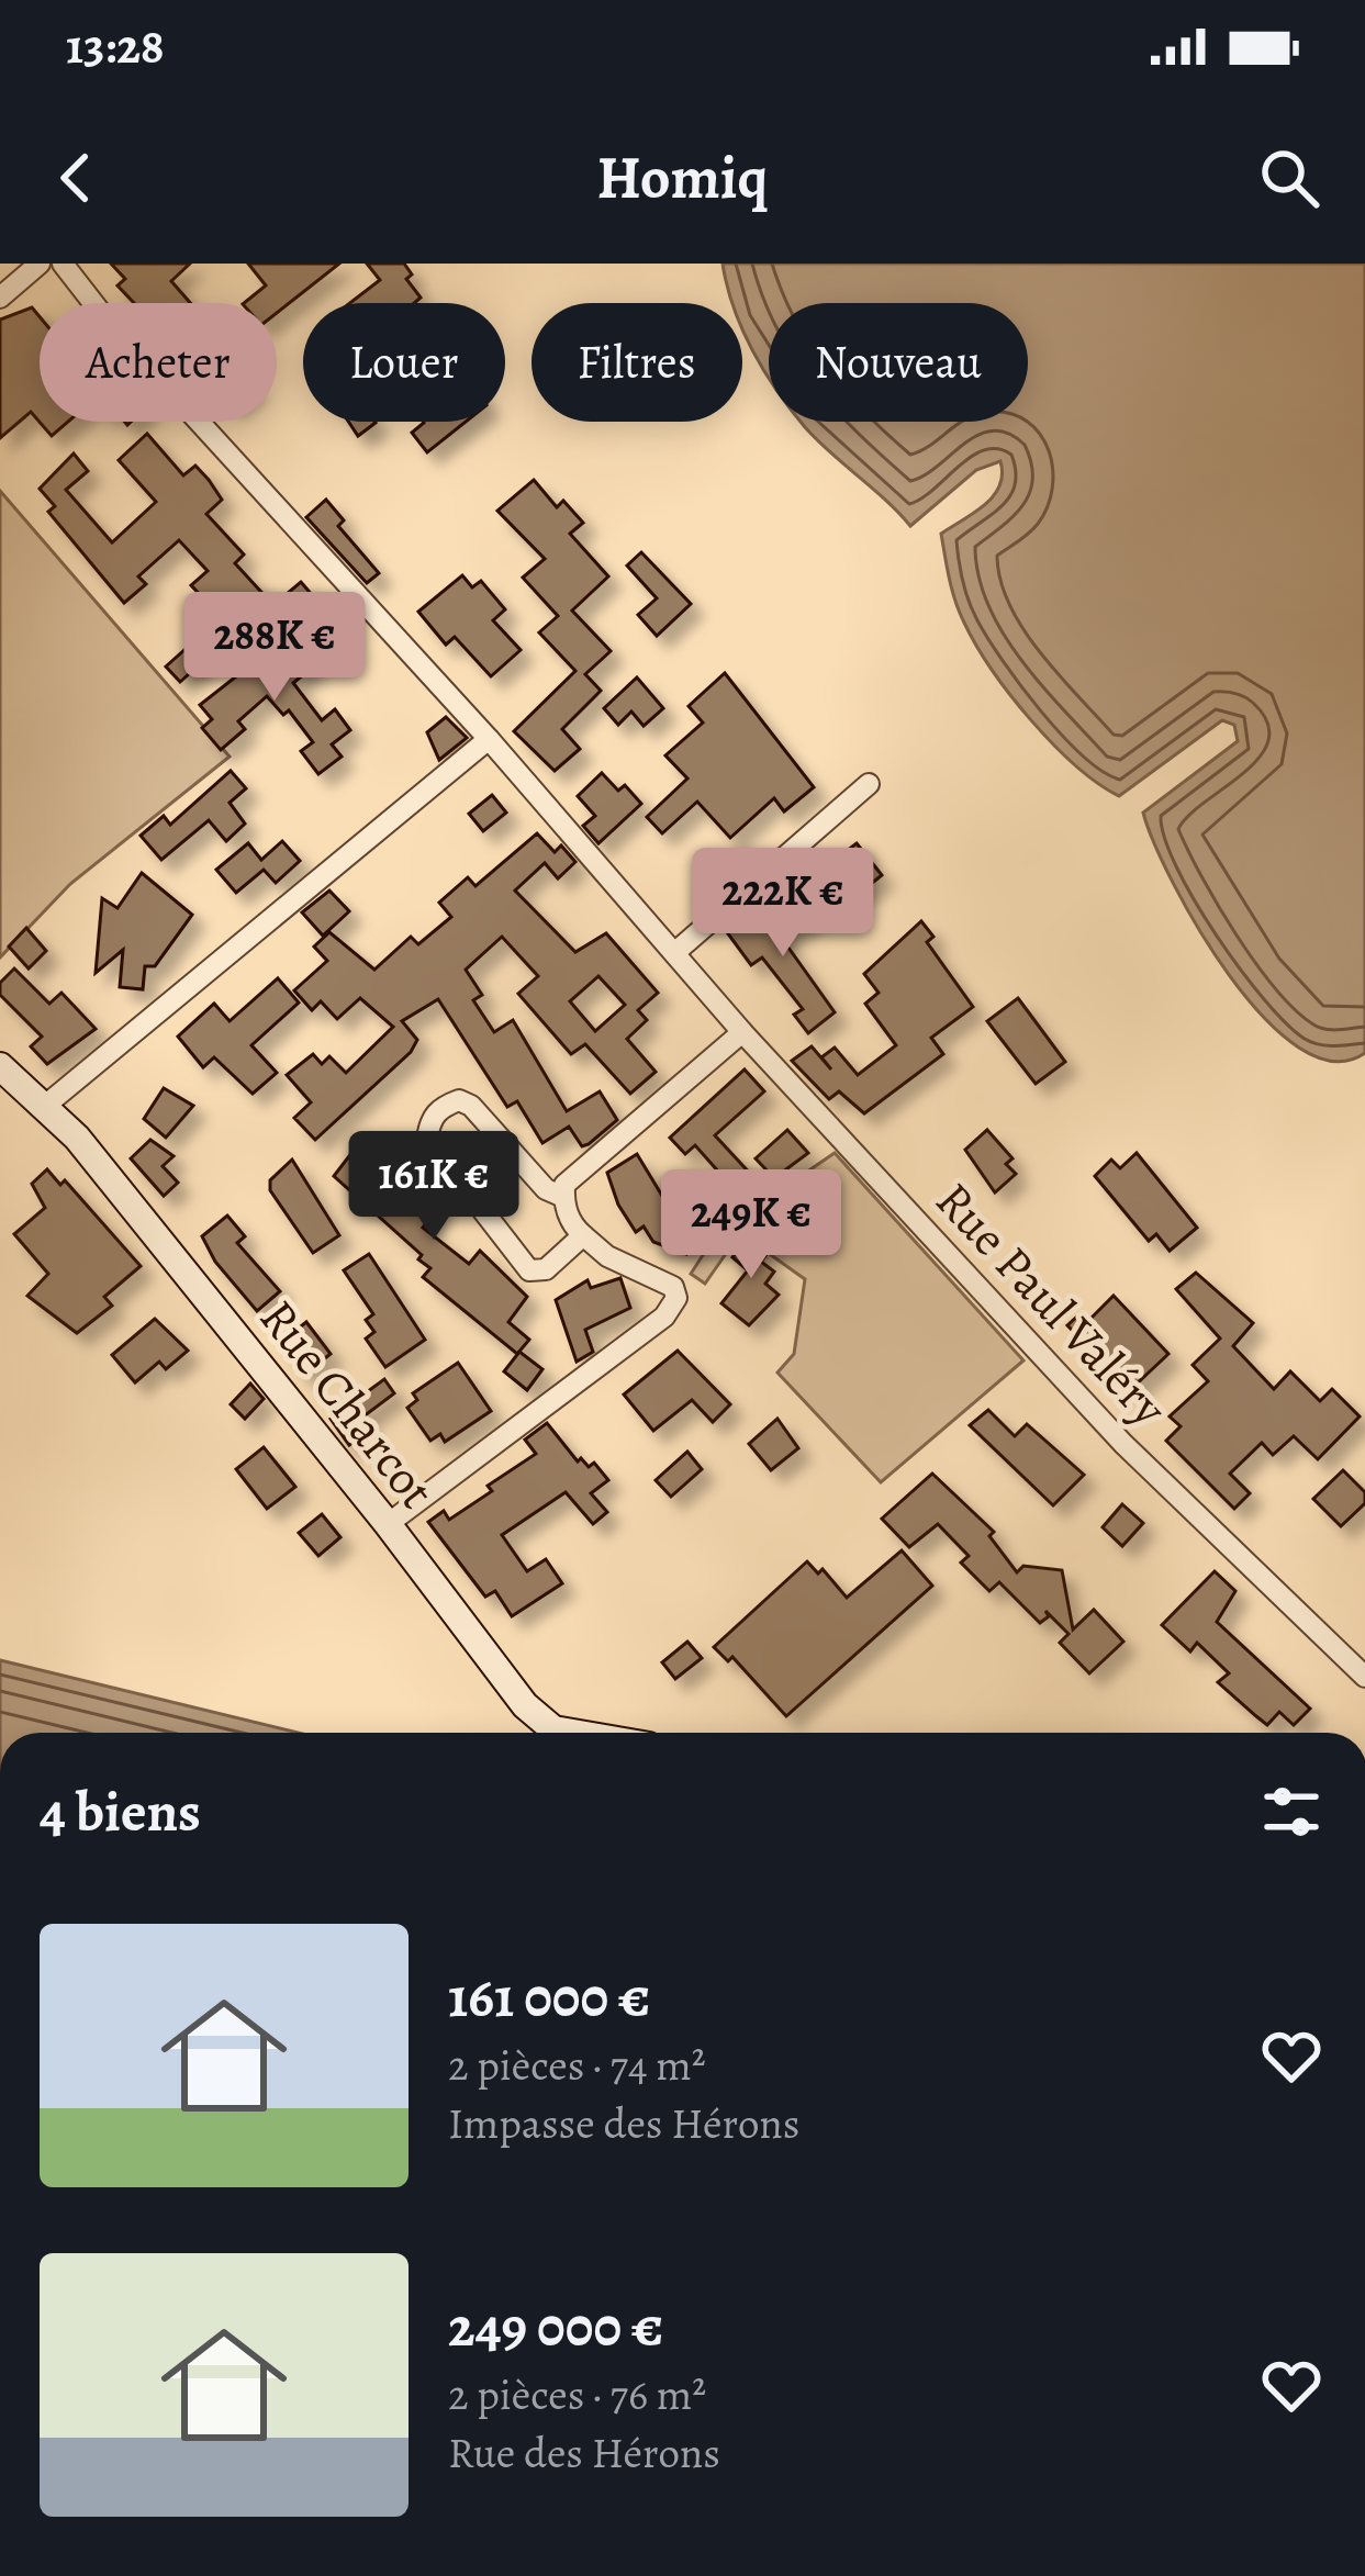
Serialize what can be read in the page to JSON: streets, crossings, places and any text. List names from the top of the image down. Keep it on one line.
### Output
{"streets":{"street":["Rue Paul Valéry","Rue Charcot"]},"page":{"status":"13:28","header":"Homiq","chip":["Acheter","Louer","Filtres","Nouveau"],"price":["288K €","222K €","161K €","249K €"],"heading":"4 biens","list":[{"name":"161 000 €","note":"2 pièces · 74 m² · Impasse des Hérons"},{"name":"249 000 €","note":"2 pièces · 76 m² · Rue des Hérons"}]}}
